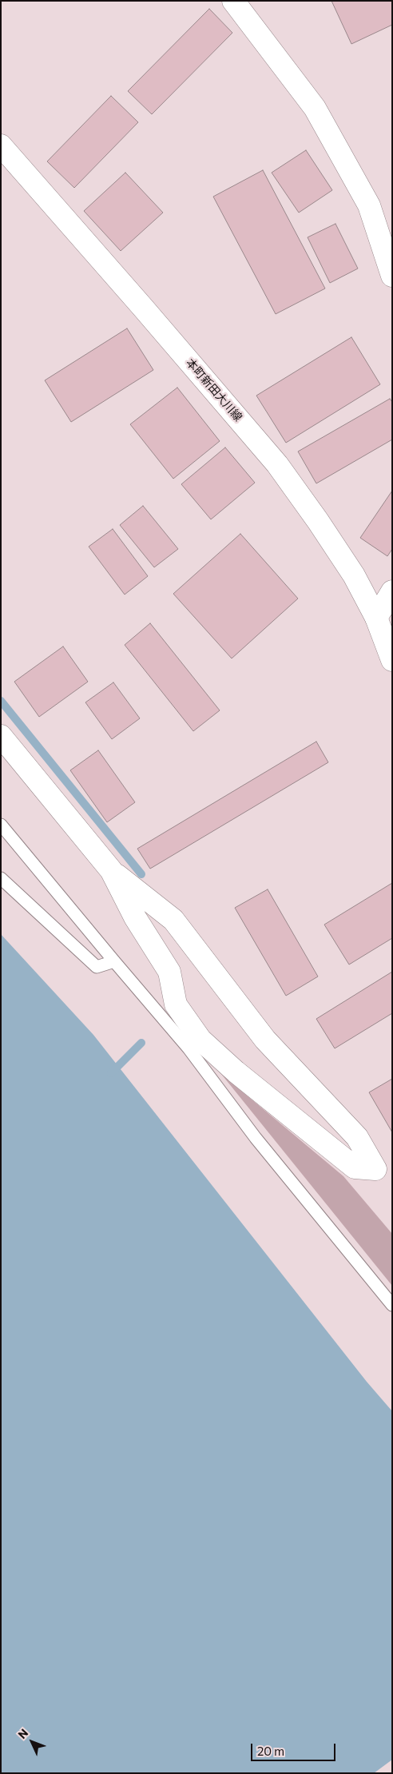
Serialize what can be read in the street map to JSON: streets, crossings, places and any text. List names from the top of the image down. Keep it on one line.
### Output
{"streets":{"street":["本町新田大川線"]},"scale_bar":"20 m","north":"top left"}
